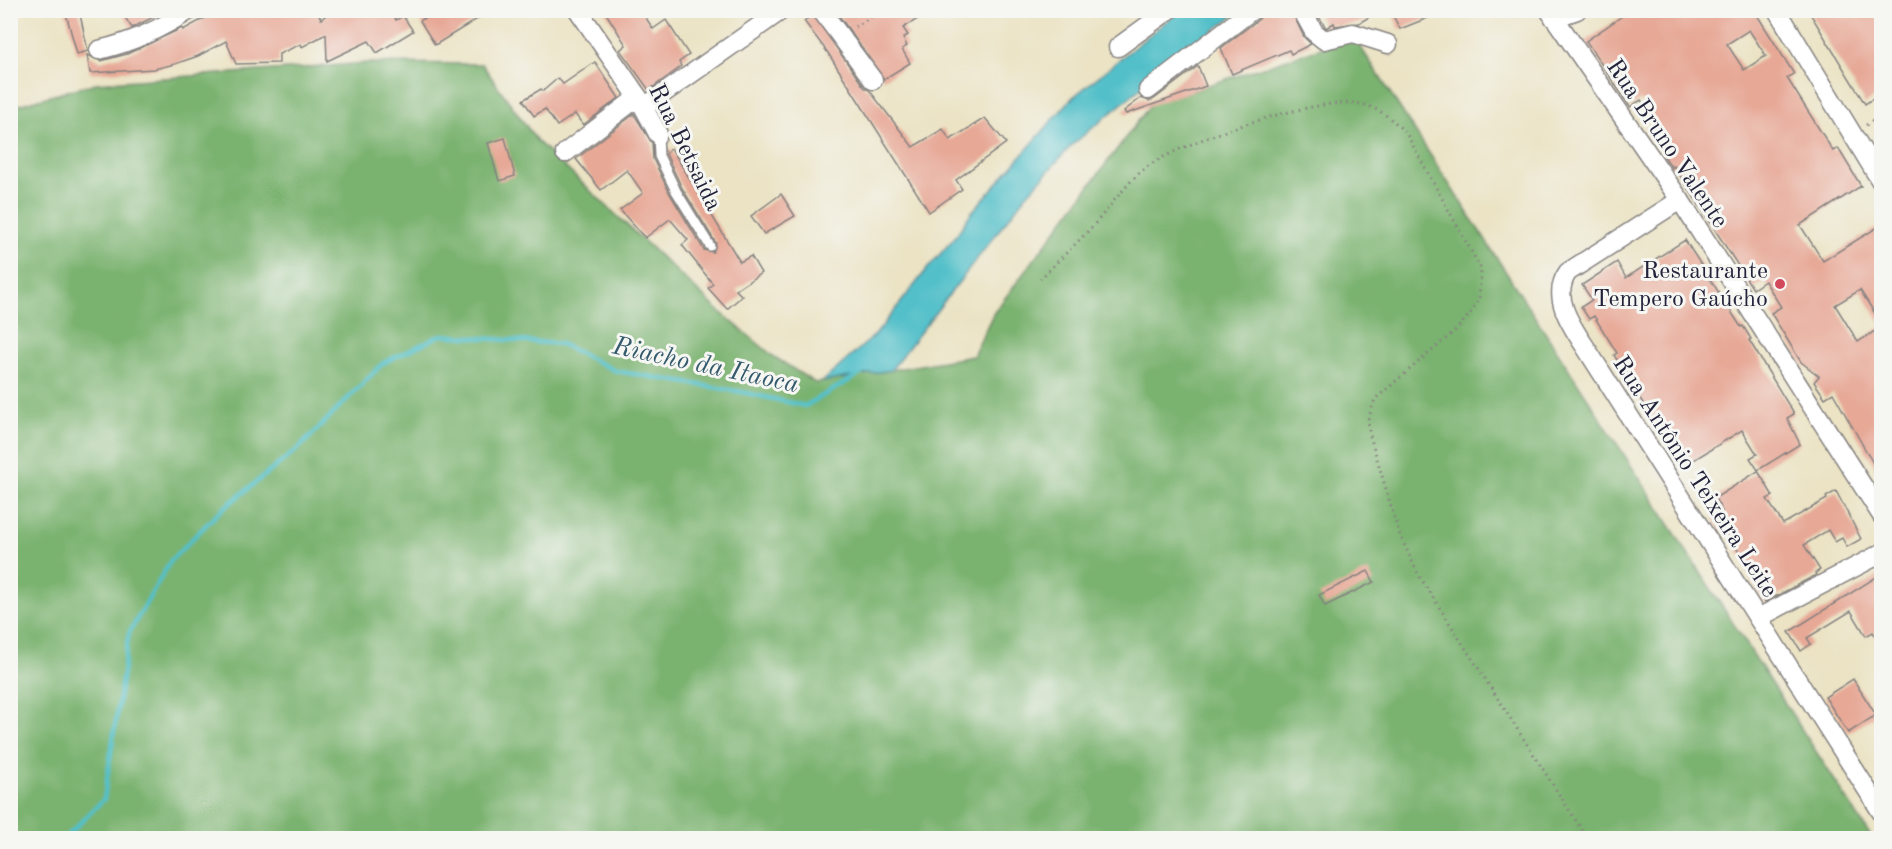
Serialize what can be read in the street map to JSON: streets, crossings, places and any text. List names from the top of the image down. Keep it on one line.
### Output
{"streets":{"street":["Rua Bruno Valente","Rua Betsaida","Rua Antônio Teixeira Leite"]},"crossings":[["Rua Bruno Valente","Rua Antônio Teixeira Leite"]],"water":["Riacho da Itaoca"],"places":["Restaurante Tempero Gaúcho"]}
